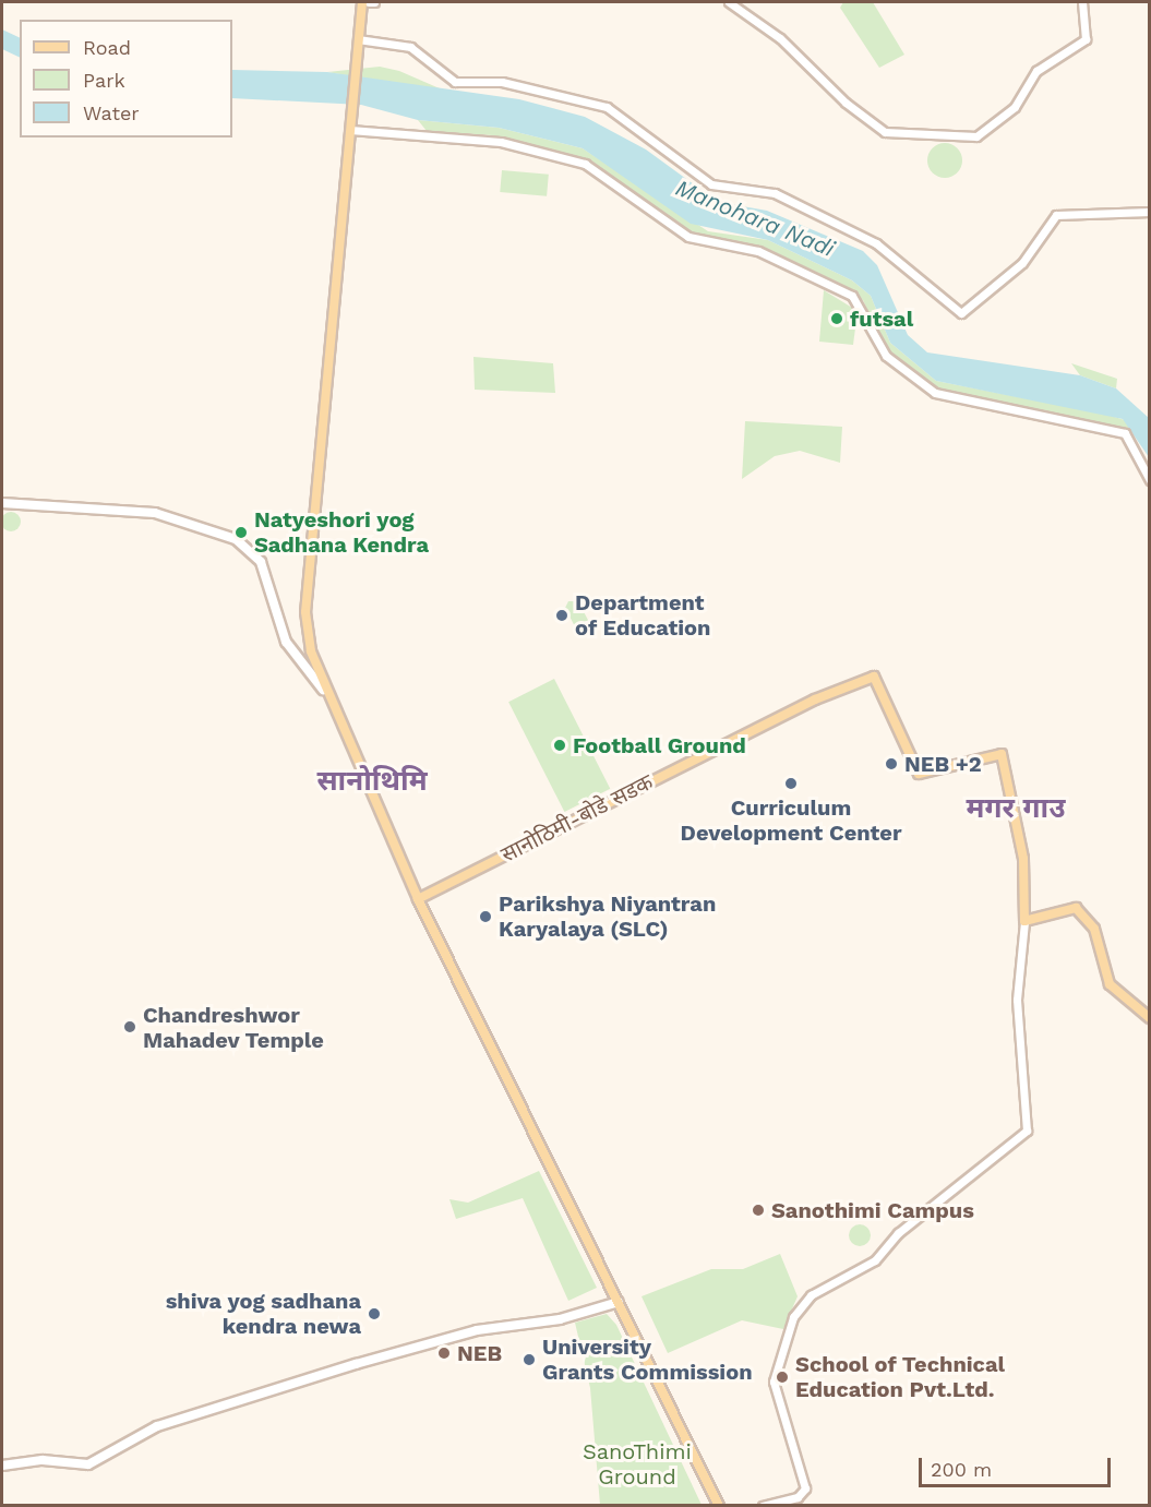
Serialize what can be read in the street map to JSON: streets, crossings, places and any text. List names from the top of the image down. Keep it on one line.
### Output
{"streets":{"main road":["सानोठिमी-बोडे सडक"]},"districts":["सानोथिमि","मगर गाउ"],"water":["Manohara Nadi"],"parks":["SanoThimi Ground"],"places":["futsal","Natyeshori yog Sadhana Kendra","Department of Education","Football Ground","NEB +2","Curriculum Development Center","Parikshya Niyantran Karyalaya (SLC)","Chandreshwor Mahadev Temple","Sanothimi Campus","shiva yog sadhana kendra newa","NEB","University Grants Commission","School of Technical Education Pvt.Ltd."],"legend":["Road","Park","Water"],"scale_bar":"200 m"}
